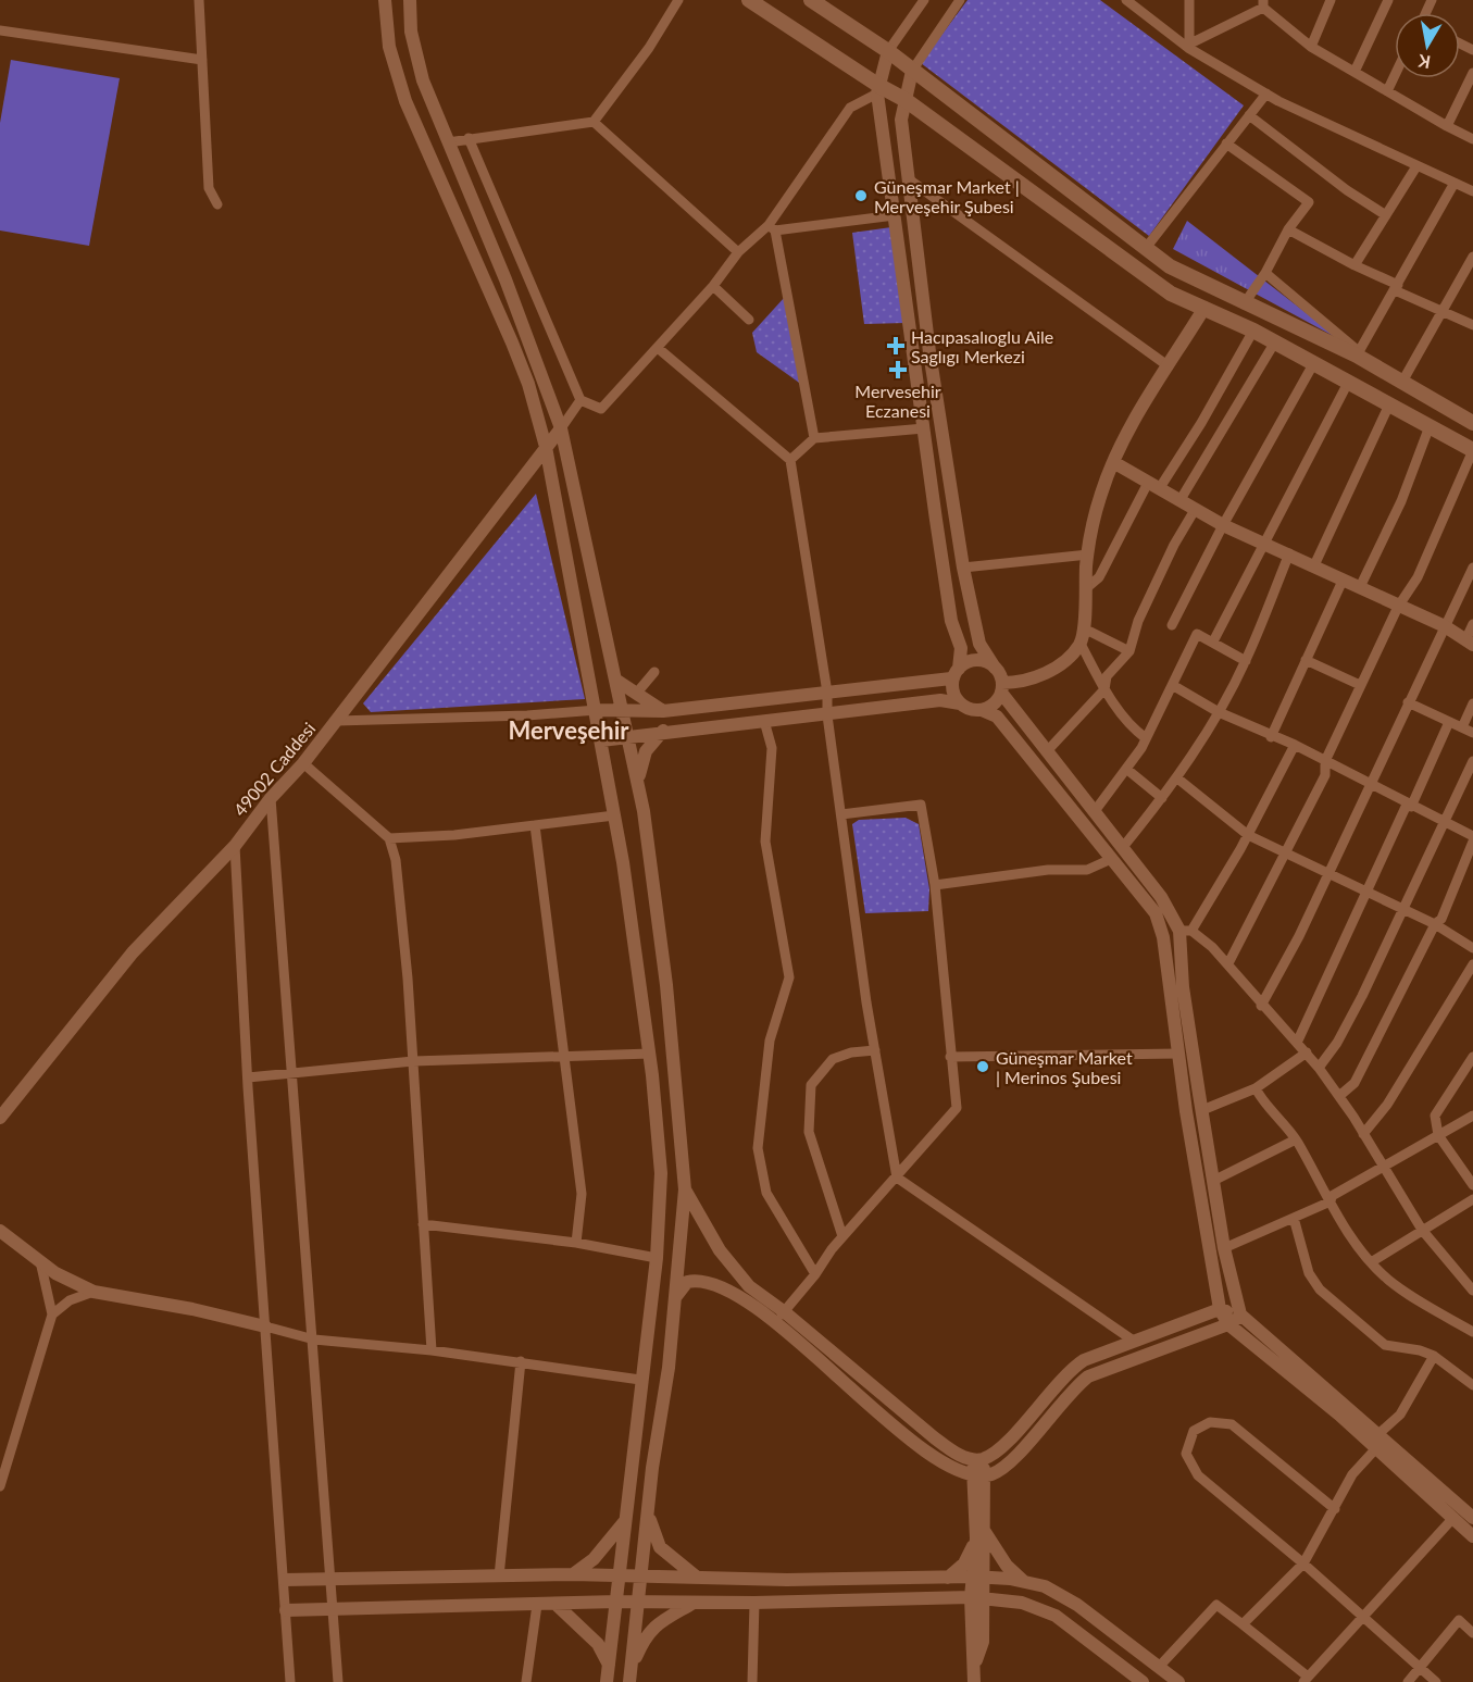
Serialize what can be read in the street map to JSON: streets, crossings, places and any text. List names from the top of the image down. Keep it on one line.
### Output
{"streets":{"street":["49002 Caddesi"]},"districts":["Merveşehir"],"places":{"other":["Güneşmar Market | Merveşehir Şubesi","Güneşmar Market | Merinos Şubesi"],"health":["Hacıpasalıoglu Aile Saglıgı Merkezi","Mervesehir Eczanesi"]},"north":"bottom"}
